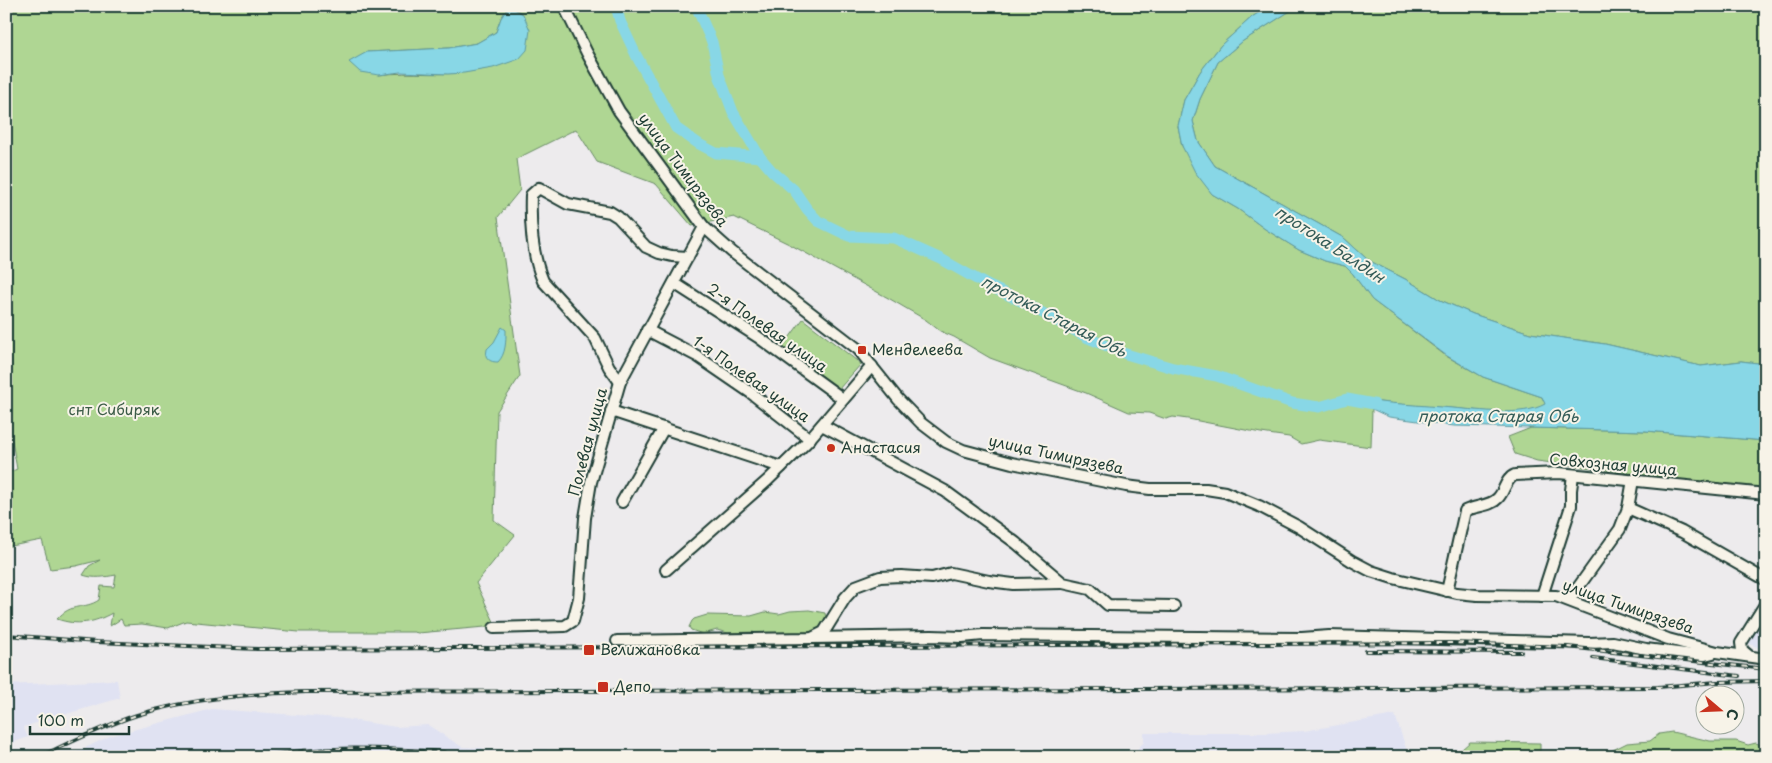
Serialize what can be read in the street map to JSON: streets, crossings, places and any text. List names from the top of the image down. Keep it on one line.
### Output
{"streets":{"street":["улица Тимирязева","2-я Полевая улица","1-я Полевая улица","Полевая улица","Совхозная улица"]},"crossings":[["улица Тимирязева","Полевая улица"],["улица Тимирязева","Совхозная улица"],["2-я Полевая улица","Полевая улица"],["1-я Полевая улица","Полевая улица"]],"water":["протока Балдин","протока Старая Обь"],"parks":["снт Сибиряк"],"places":{"transit":["Менделеева","Велижановка","Депо"],"other":["Анастасия"]},"scale_bar":"100 m","north":"right"}
